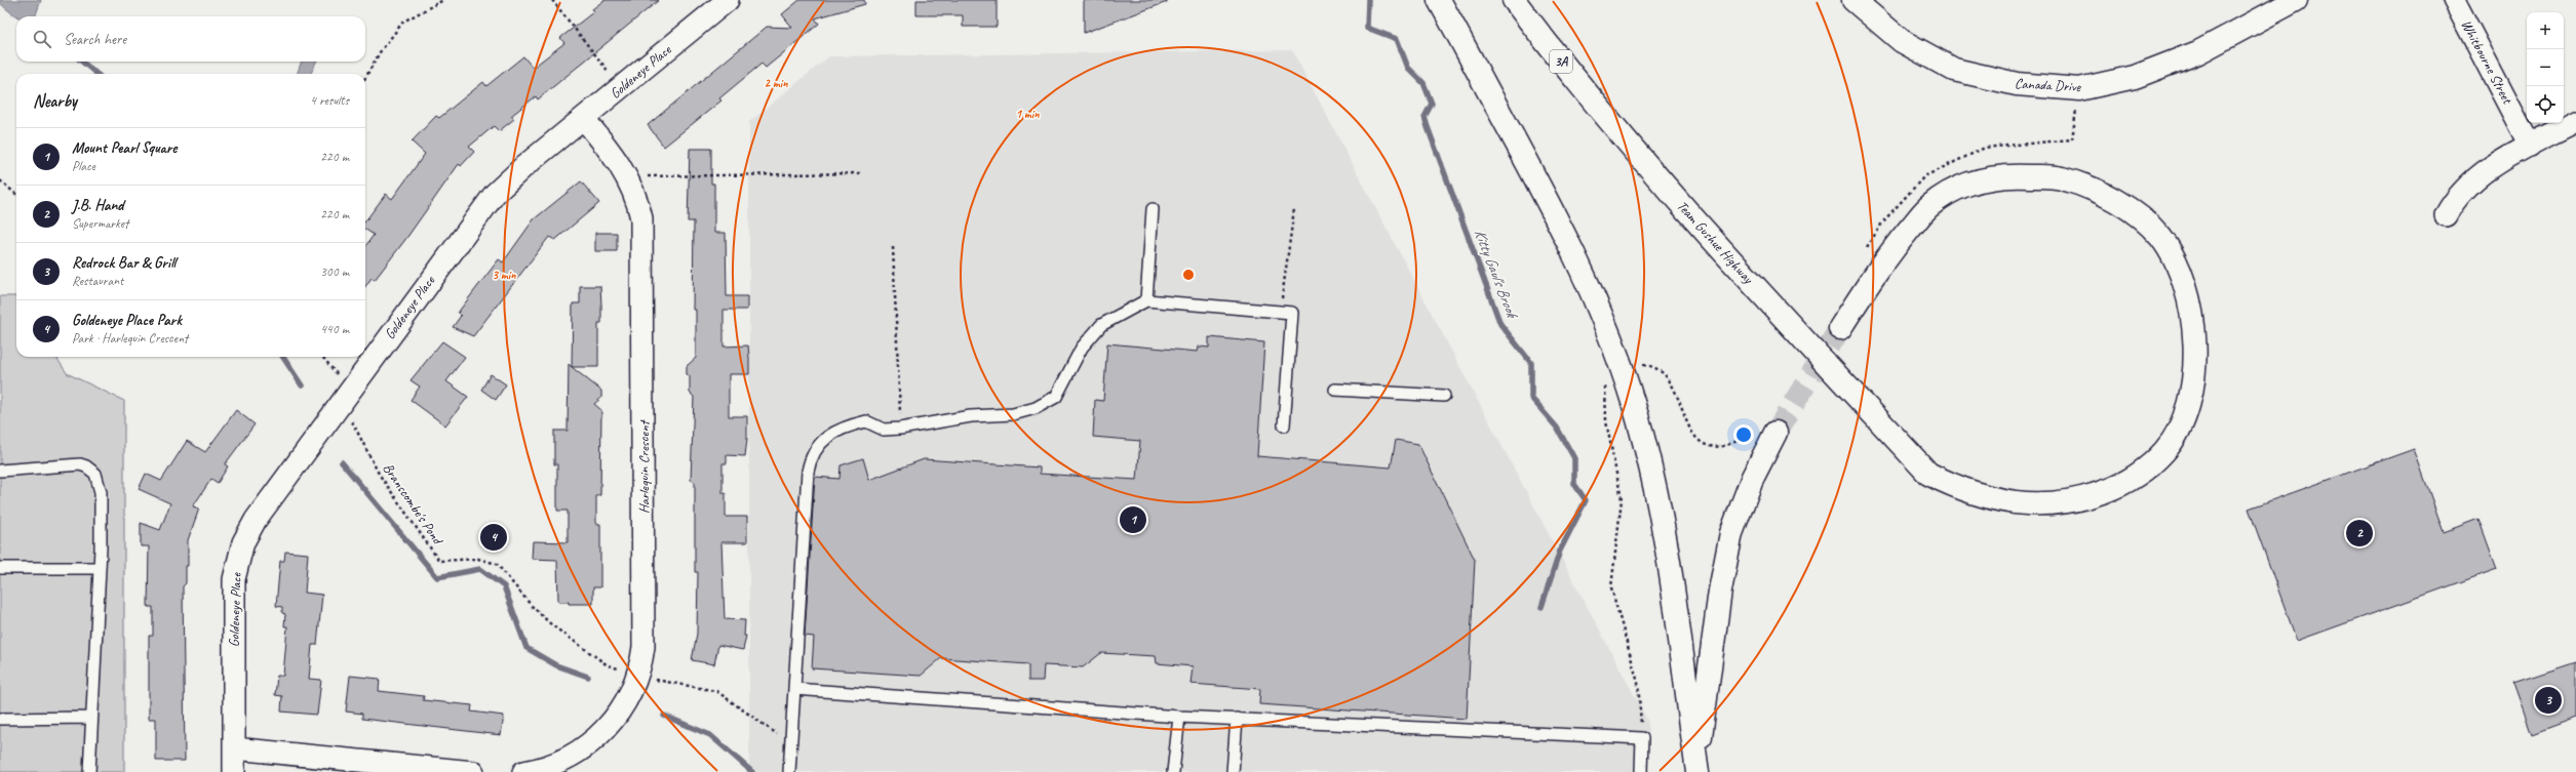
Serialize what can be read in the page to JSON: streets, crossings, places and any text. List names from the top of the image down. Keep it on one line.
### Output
{"streets":{"main road":["3A","Canada Drive","Team Gushue Highway"],"street":["Whitbourne Street","Goldeneye Place","Harlequin Crescent"],"path":["Branscombe's Pond"]},"crossings":[["Goldeneye Place","Harlequin Crescent"],["Goldeneye Place","Branscombe's Pond"]],"water":["Kitty Gaul's Brook"],"page":{"map_buttons":["+","−"],"search":"Search here","heading":["Nearby","4 results"],"list":[{"mark":"1","name":"Mount Pearl Square","note":"Place","value":"220 m"},{"mark":"2","name":"J.B. Hand","note":"Supermarket","value":"220 m"},{"mark":"3","name":"Redrock Bar & Grill","note":"Restaurant","value":"300 m"},{"mark":"4","name":"Goldeneye Place Park","note":"Park · Harlequin Crescent","value":"440 m"}],"pins":["1","2","4","3"]},"rings":["2 min","1 min","3 min"]}
